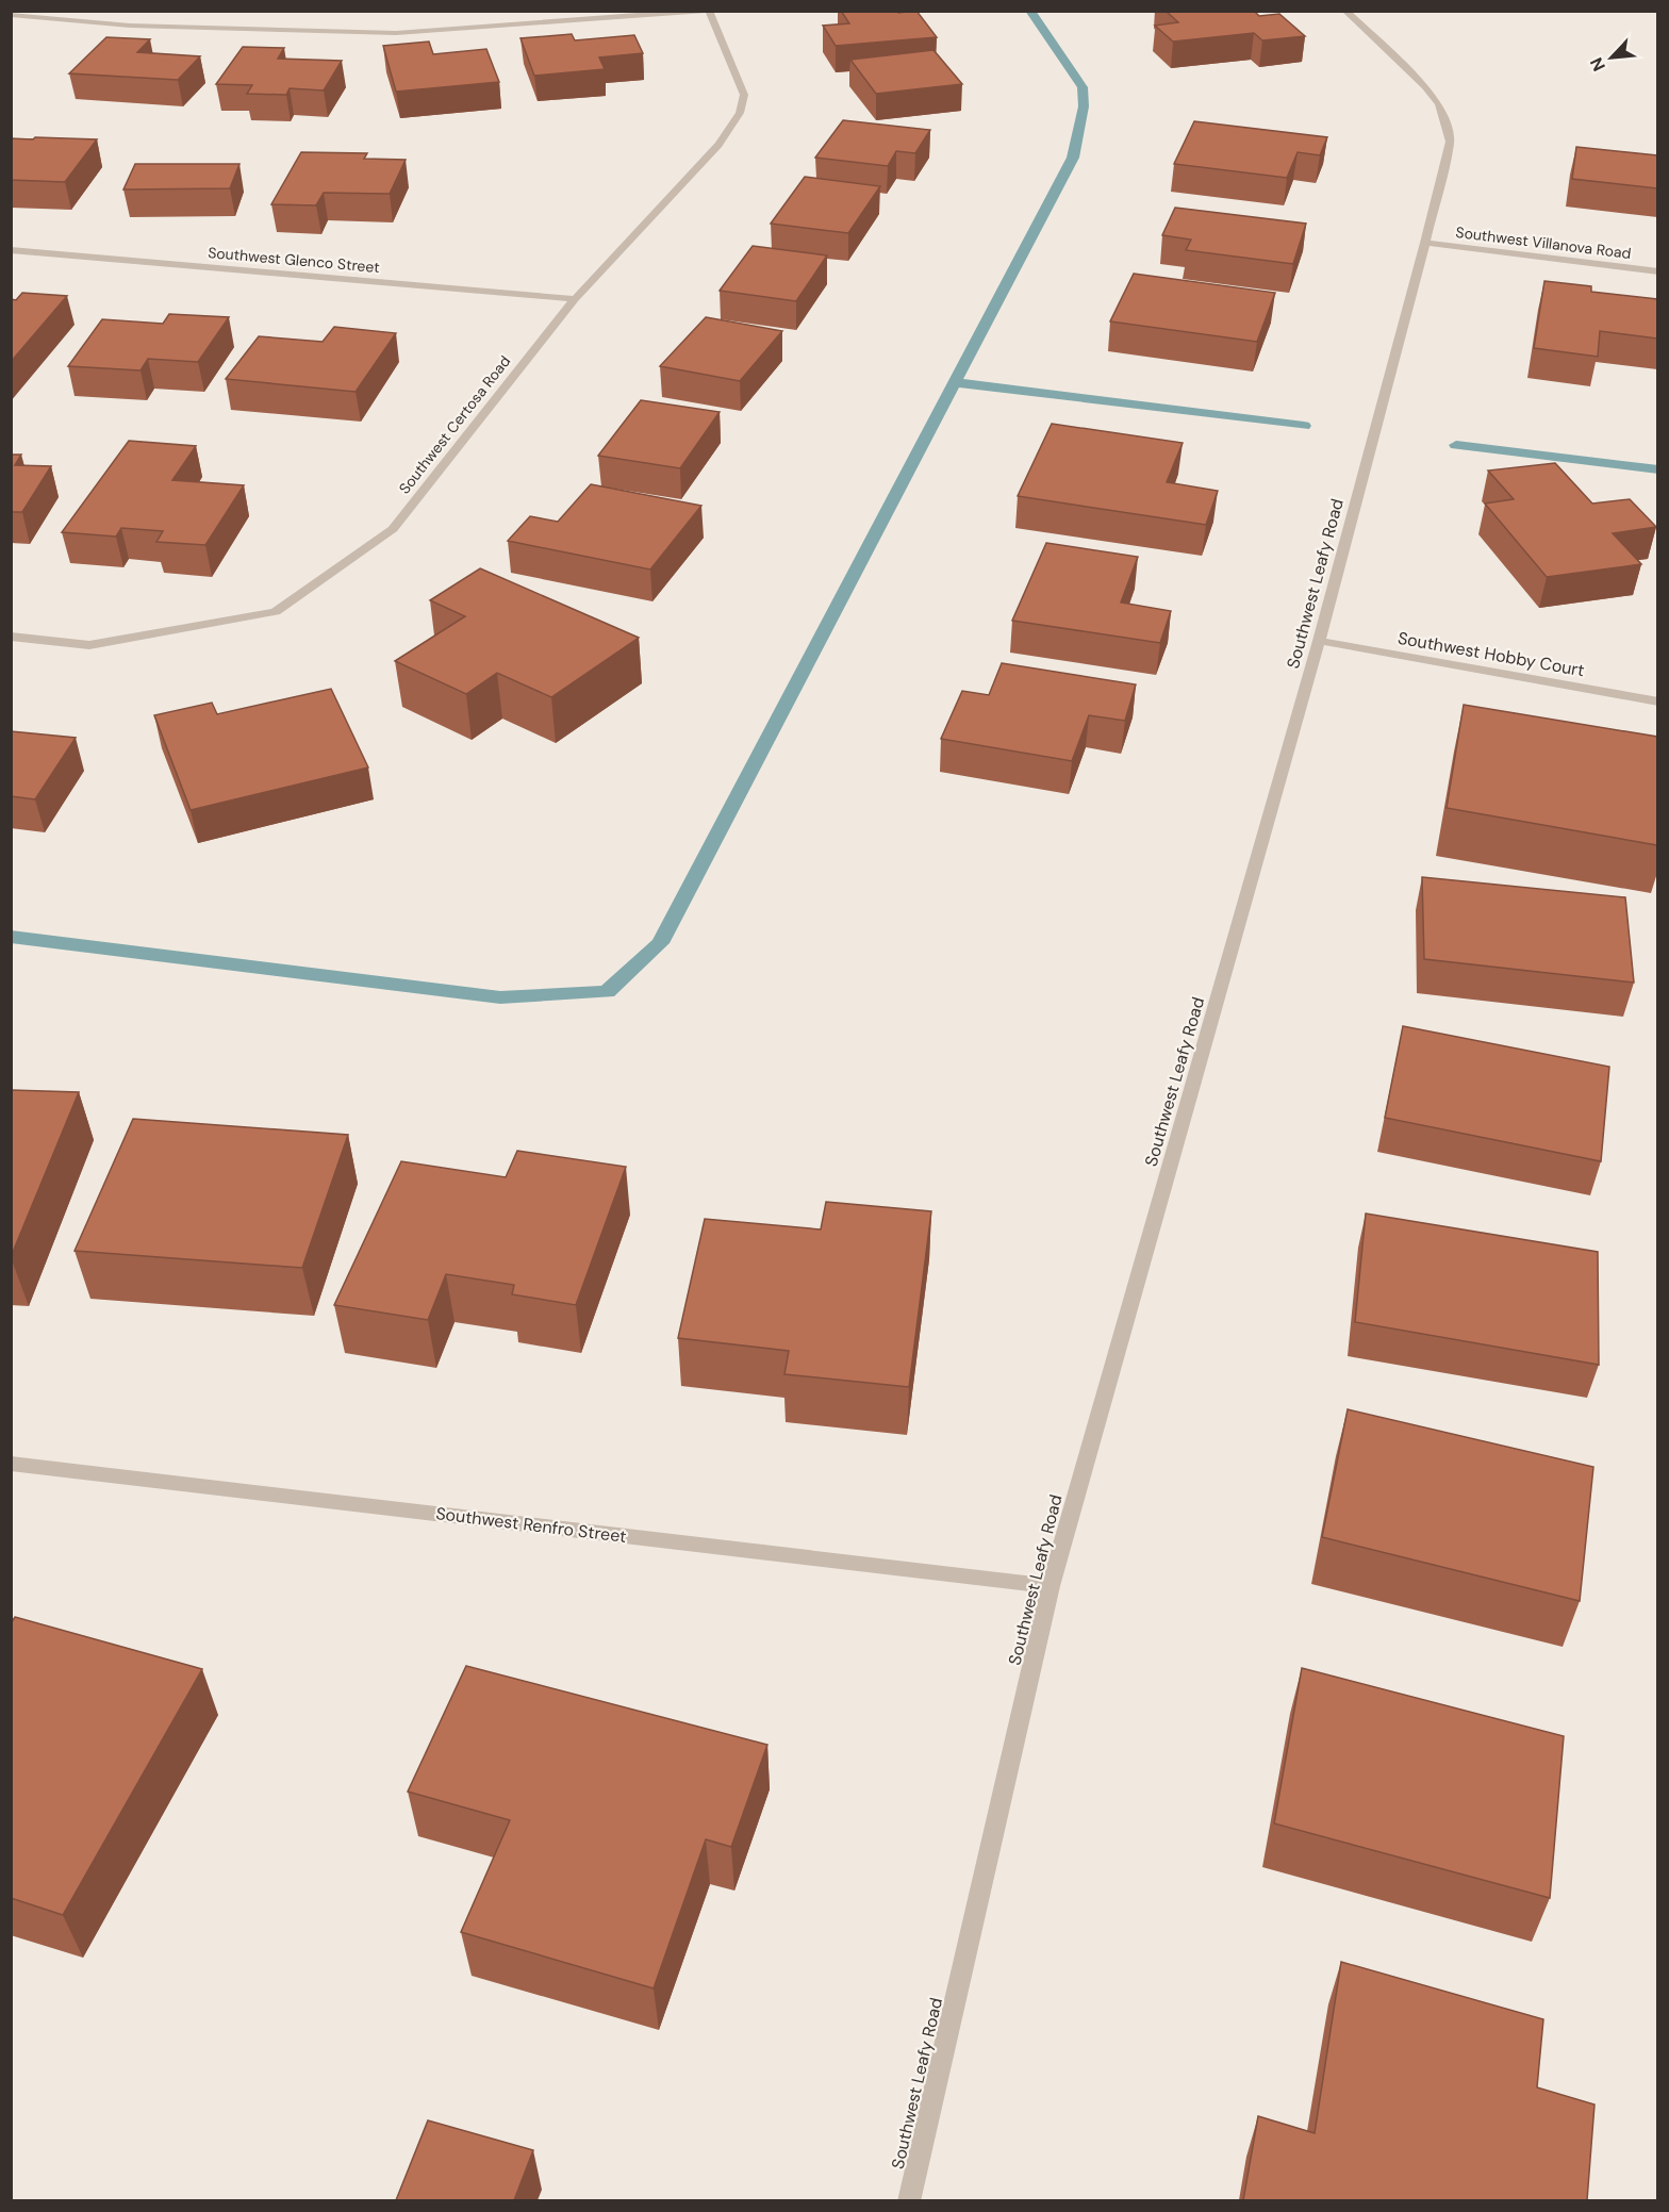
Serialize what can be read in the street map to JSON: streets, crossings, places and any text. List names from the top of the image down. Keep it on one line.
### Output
{"streets":{"street":["Southwest Villanova Road","Southwest Glenco Street","Southwest Certosa Road","Southwest Leafy Road","Southwest Hobby Court","Southwest Renfro Street"]},"crossings":[["Southwest Villanova Road","Southwest Leafy Road"],["Southwest Glenco Street","Southwest Certosa Road"],["Southwest Leafy Road","Southwest Hobby Court"],["Southwest Leafy Road","Southwest Renfro Street"]],"north":"bottom left"}
